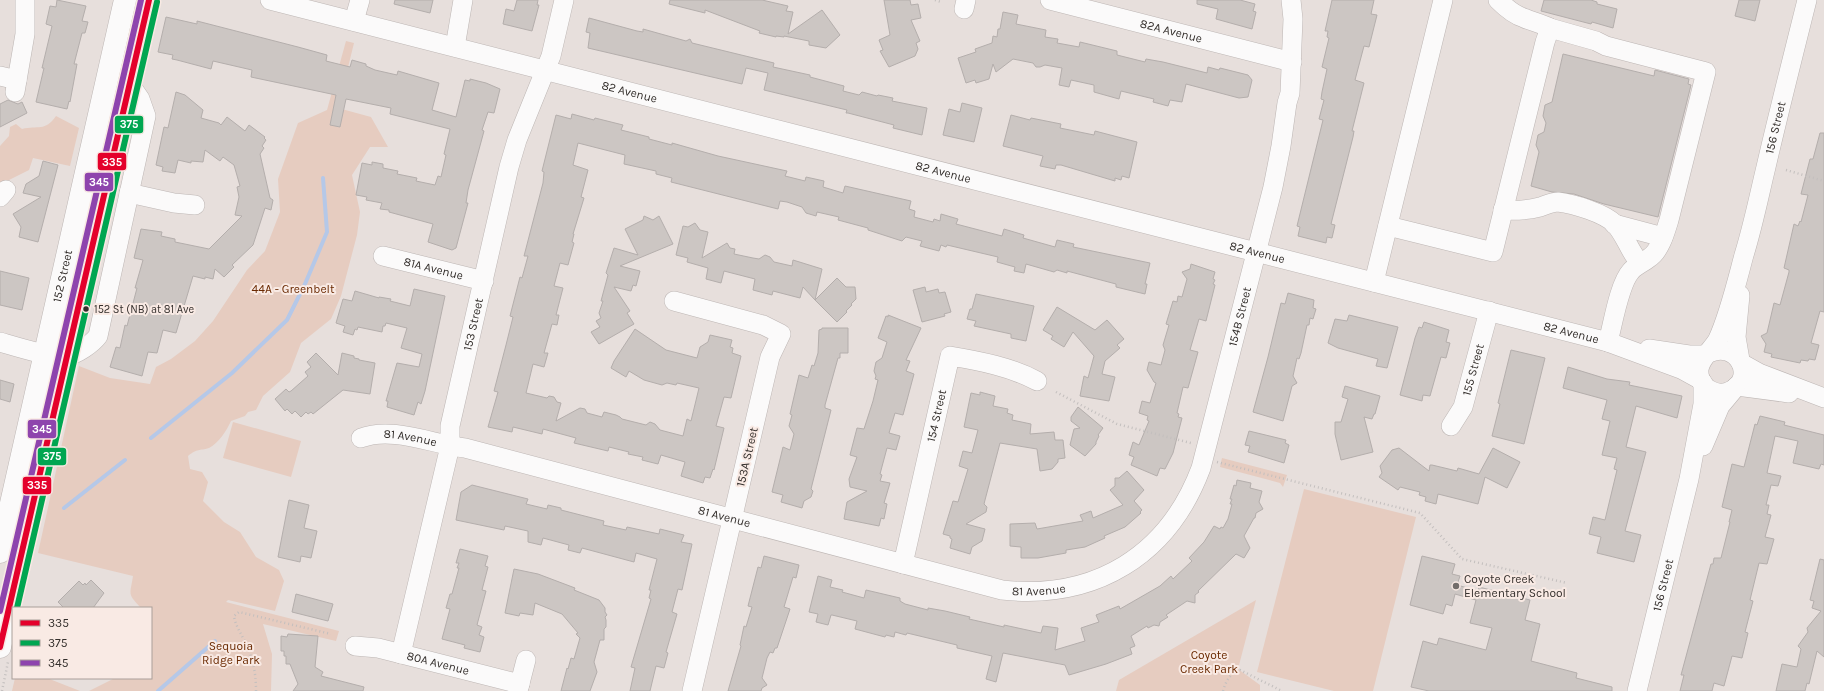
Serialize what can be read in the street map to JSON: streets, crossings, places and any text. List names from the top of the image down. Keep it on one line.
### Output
{"streets":{"main road":["152 Street"],"street":["82A Avenue","82 Avenue","156 Street","81A Avenue","154B Street","153 Street","155 Street","154 Street","81 Avenue","153A Street","80A Avenue"]},"crossings":[["82A Avenue","154B Street"],["82 Avenue","156 Street"],["82 Avenue","154B Street"],["82 Avenue","153 Street"],["82 Avenue","155 Street"],["81A Avenue","153 Street"],["154B Street","81 Avenue"],["153 Street","81 Avenue"],["153 Street","80A Avenue"],["154 Street","81 Avenue"],["81 Avenue","153A Street"]],"parks":["44A - Greenbelt","Sequoia Ridge Park","Coyote Creek Park"],"places":["152 St (NB) at 81 Ave","Coyote Creek Elementary School"],"lines":["transit line 335","transit line 345","transit line 375"],"legend":["335","375","345"]}
